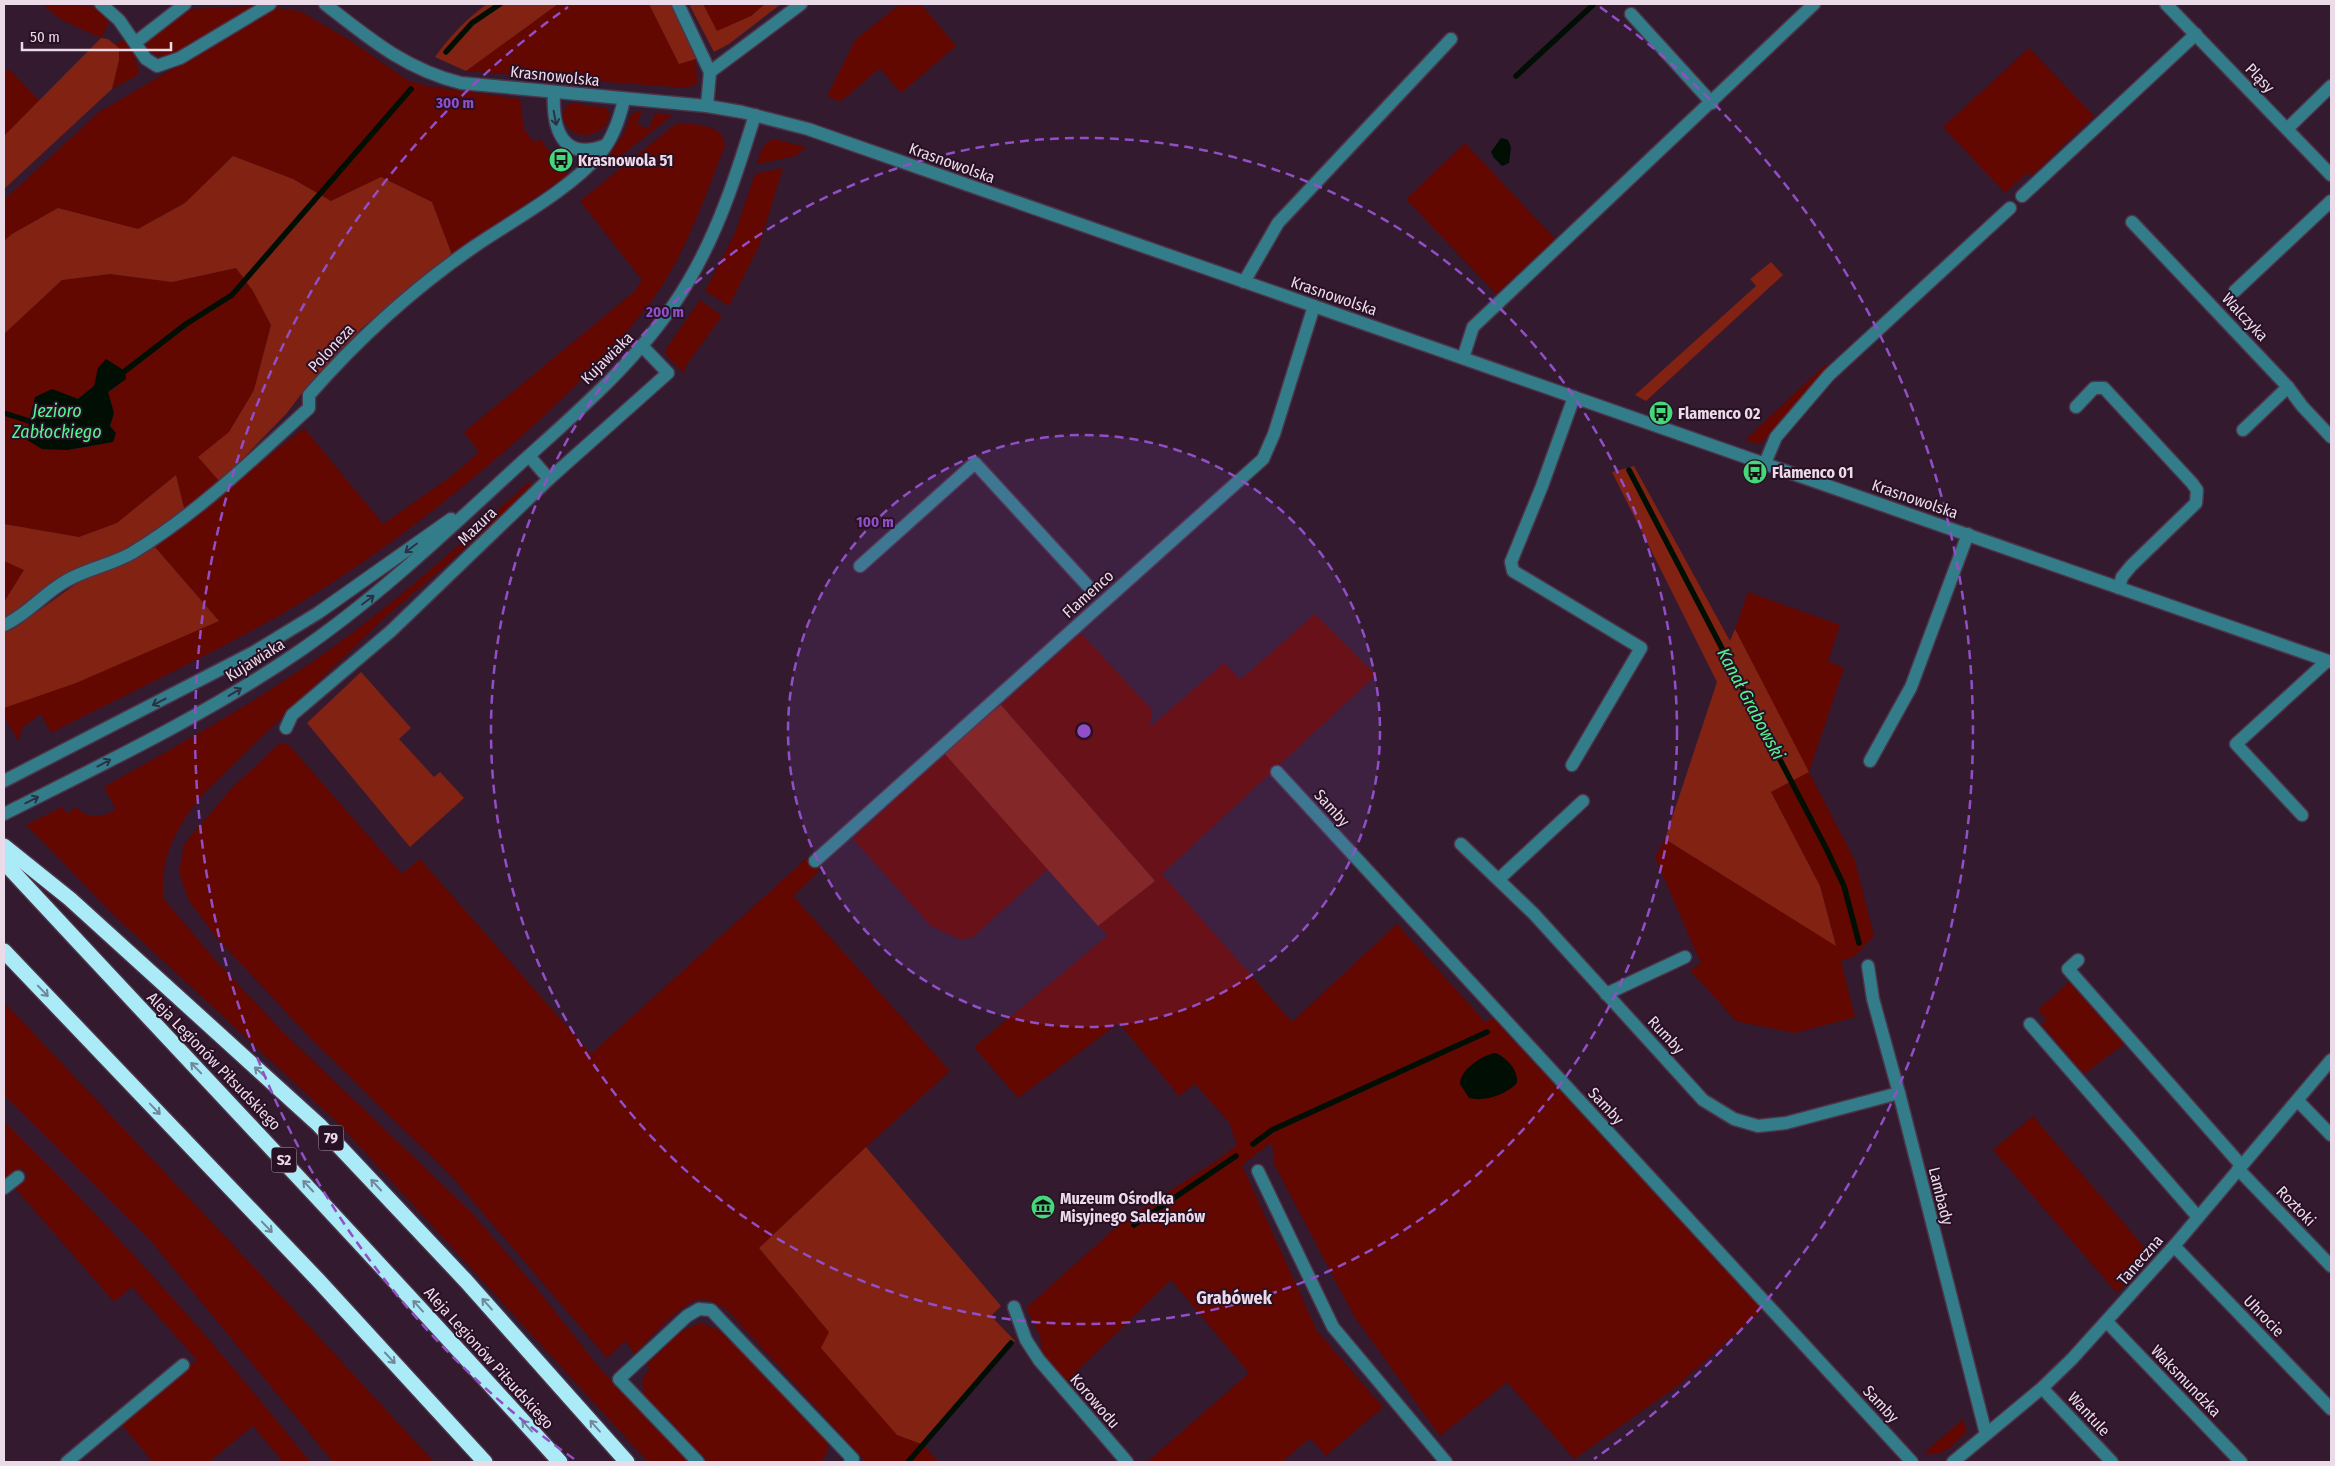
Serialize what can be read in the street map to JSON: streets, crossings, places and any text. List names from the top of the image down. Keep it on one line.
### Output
{"streets":{"highway":["Aleja Legionów Piłsudskiego","79","S2"],"street":["Krasnowolska","Pląsy","Walczyka","Poloneza","Kujawiaka","Mazura","Flamenco","Samby","Rumby","Lambady","Roztoki","Taneczna","Uhrocie","Waksmundzka","Korowodu","Wantule"]},"crossings":[["Krasnowolska","Poloneza"],["Krasnowolska","Kujawiaka"],["Krasnowolska","Flamenco"],["Kujawiaka","Mazura"],["Rumby","Lambady"],["Lambady","Taneczna"],["Roztoki","Taneczna"],["Taneczna","Uhrocie"],["Taneczna","Waksmundzka"],["Taneczna","Wantule"]],"districts":["Grabówek"],"water":["Jezioro Zabłockiego","Kanał Grabowski"],"places":{"bus stop":["Krasnowola 51","Flamenco 02","Flamenco 01"],"museum":["Muzeum Ośrodka Misyjnego Salezjanów"]},"scale_bar":"50 m","rings":["300 m","200 m","100 m"]}
